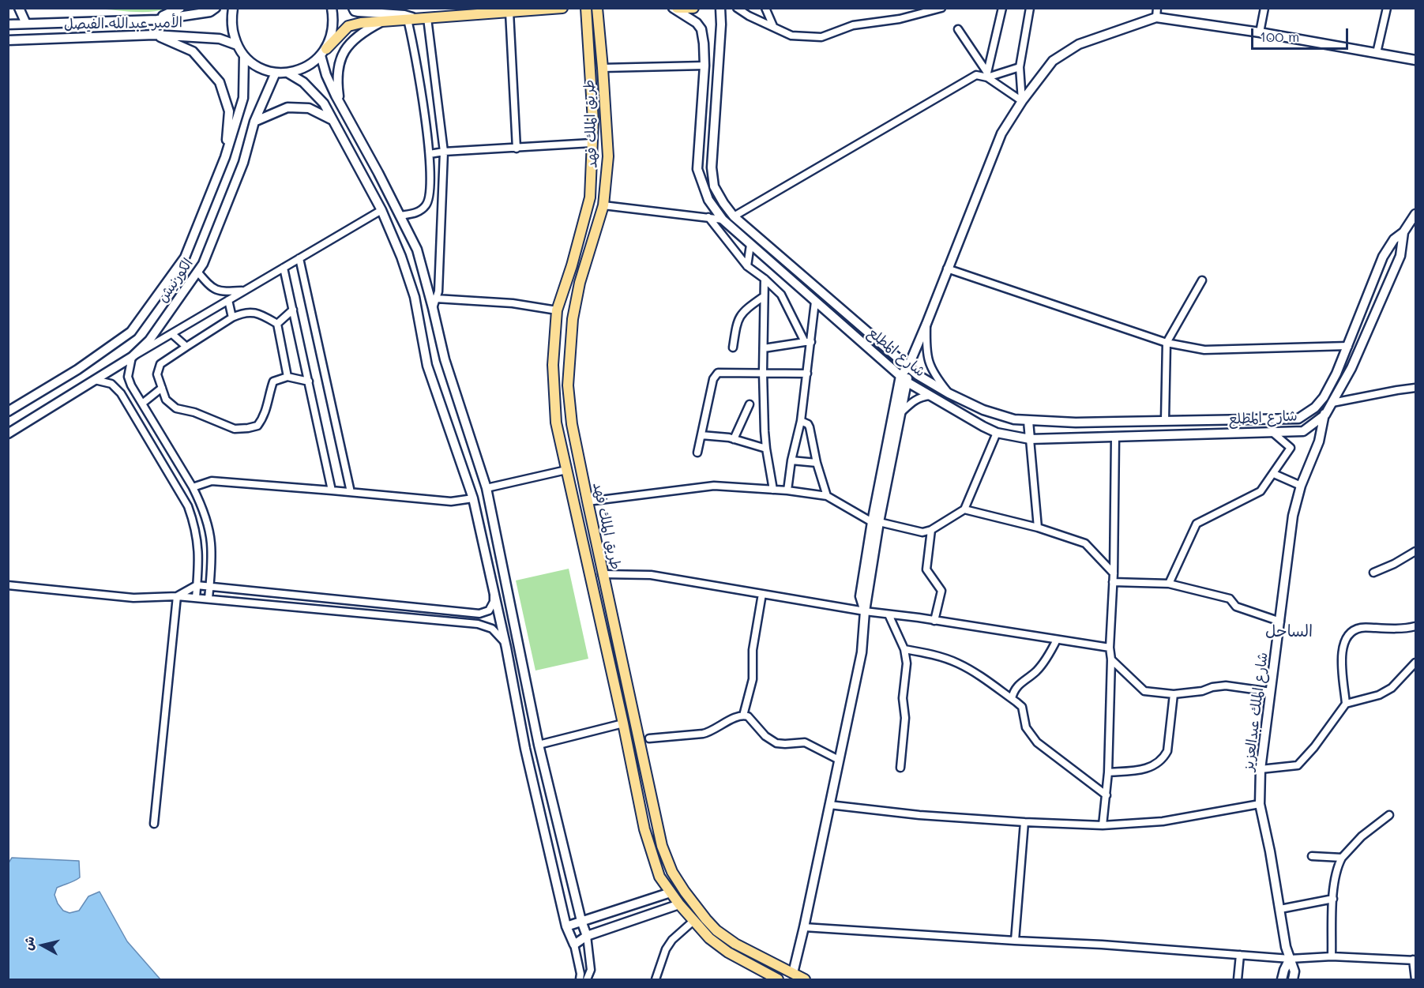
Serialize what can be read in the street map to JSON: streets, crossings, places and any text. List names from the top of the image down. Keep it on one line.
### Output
{"streets":{"main road":["طريق الملك فهد"],"street":["الأمير عبدالله الفيصل","الكورنيش","شارع المطلع","شارع الملك عبدالعزيز"]},"crossings":[["شارع المطلع","شارع الملك عبدالعزيز"]],"districts":["الساحل"],"scale_bar":"100 m","north":"left"}
